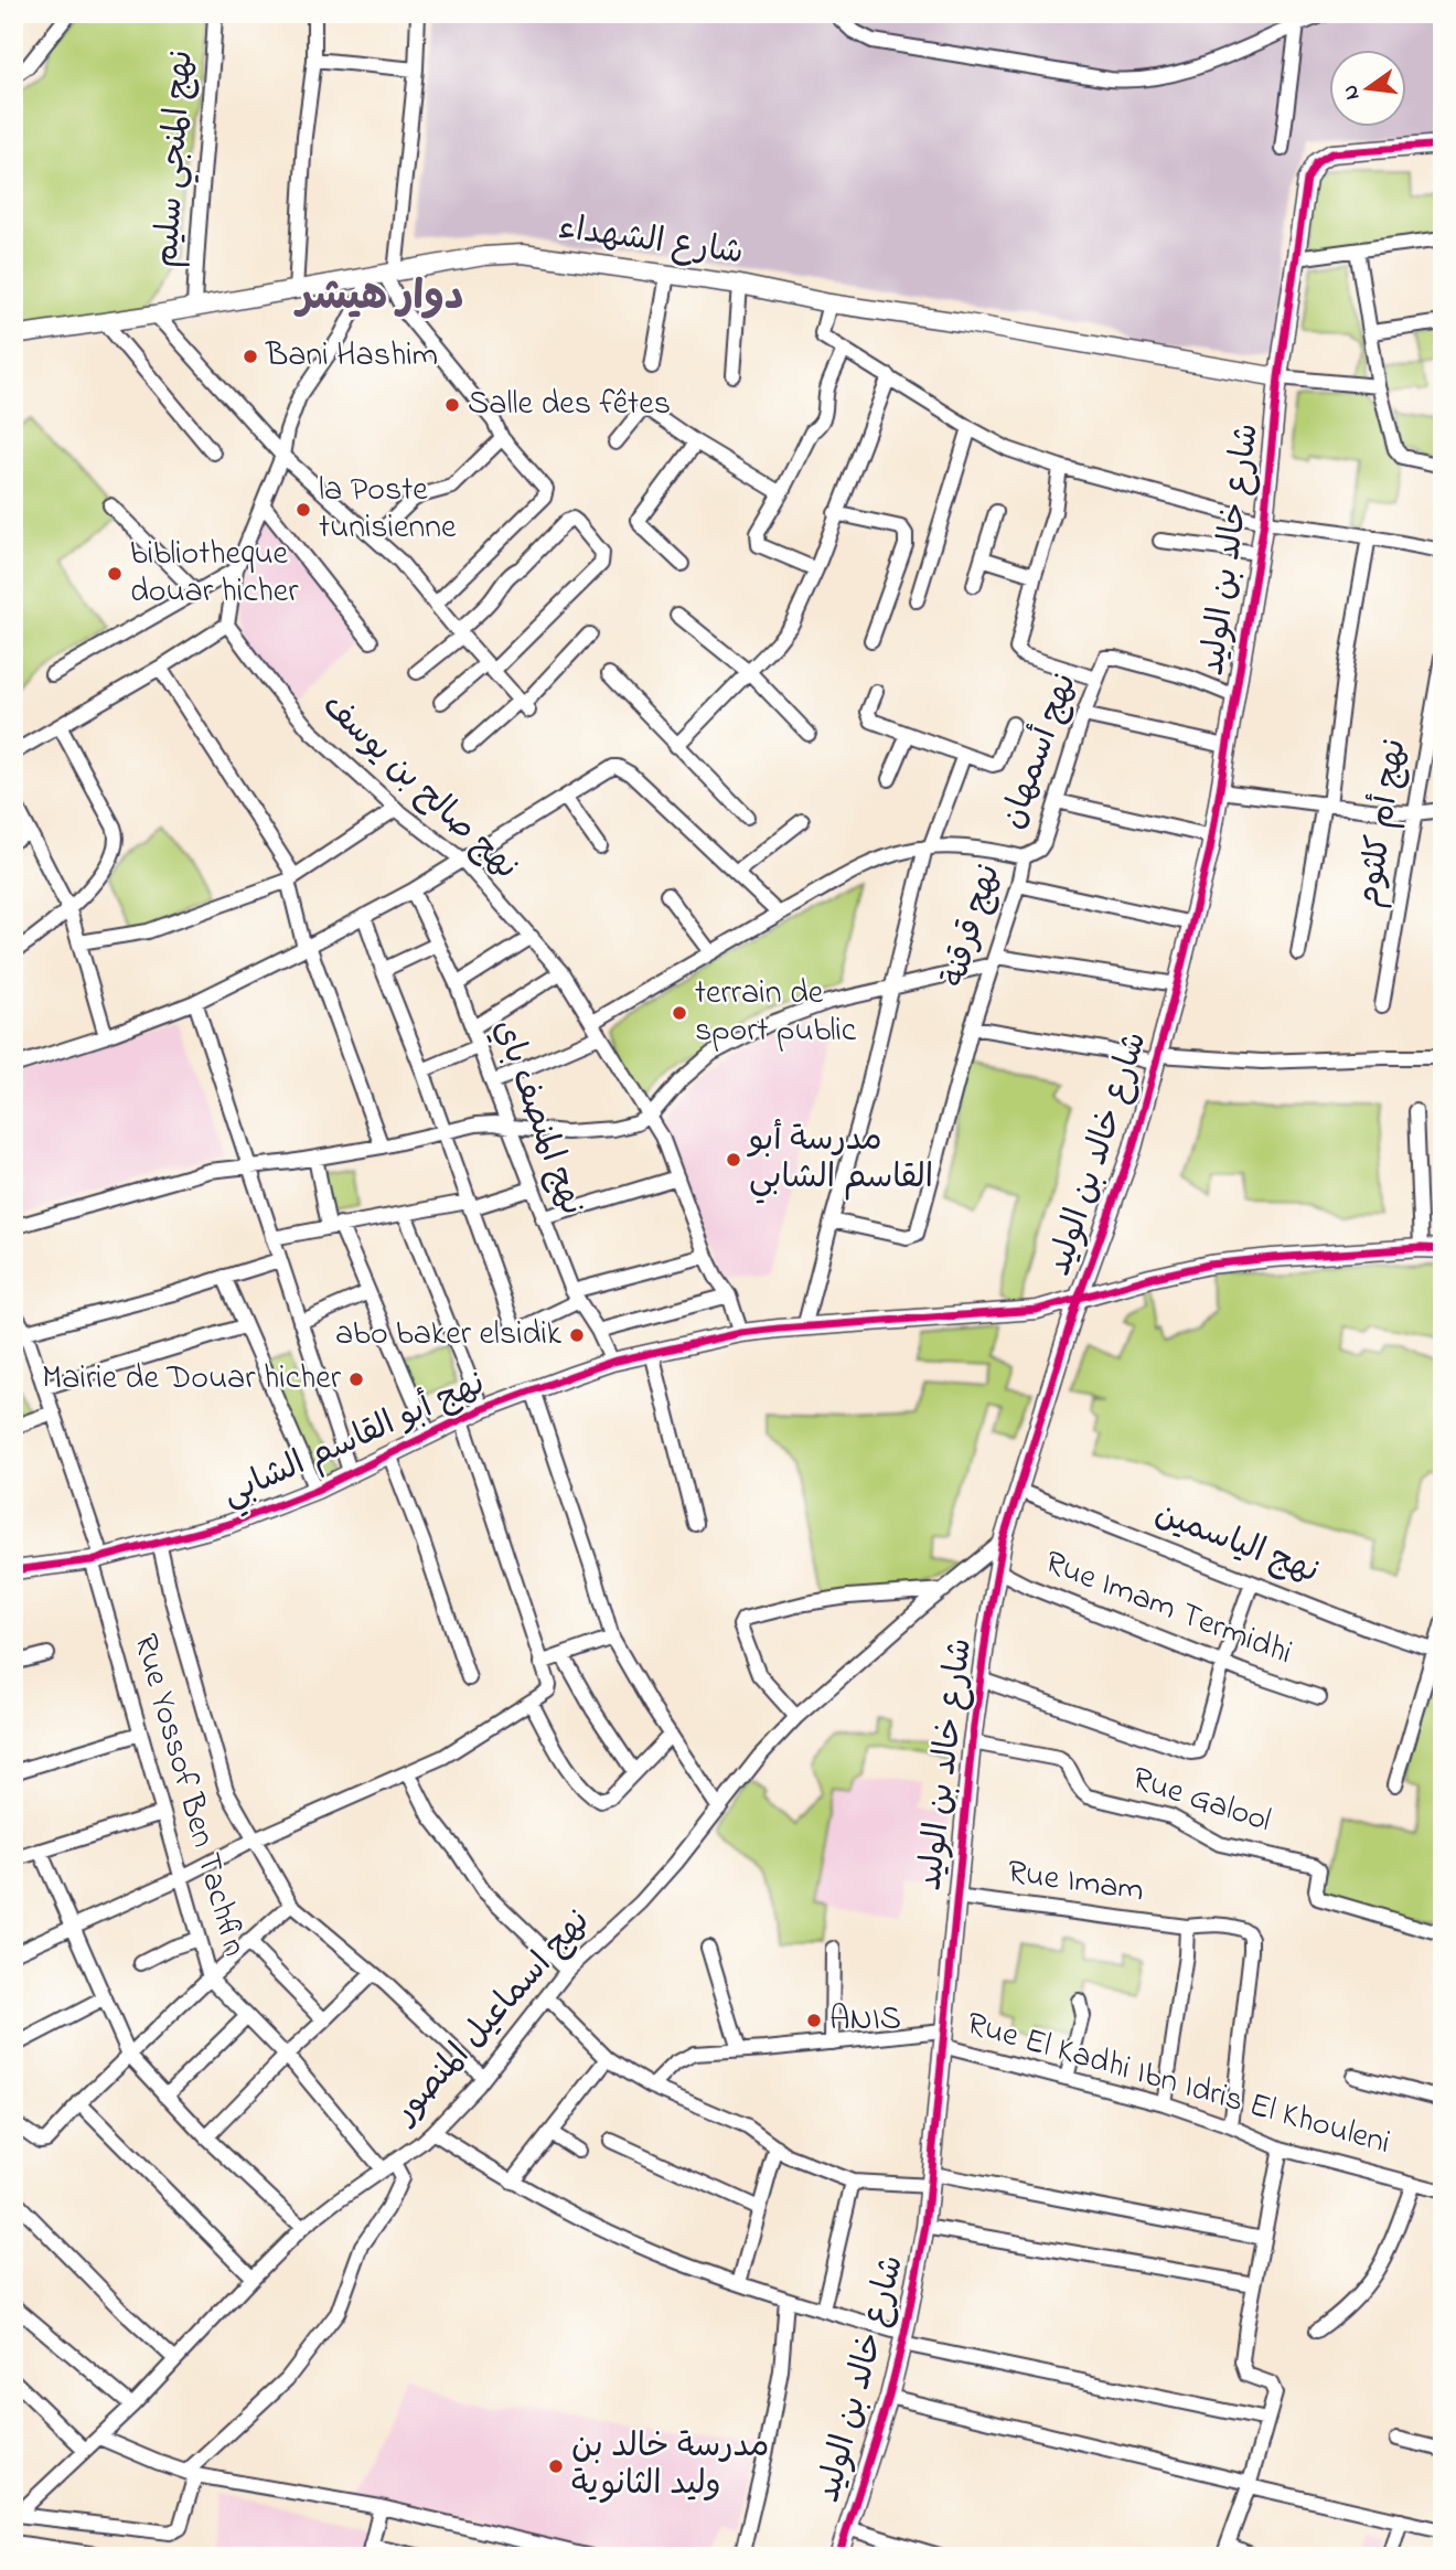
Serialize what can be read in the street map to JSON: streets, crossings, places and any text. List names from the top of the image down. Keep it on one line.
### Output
{"streets":{"street":["نهج المنجي سليم","شارع الشهداء","شارع خالد بن الوليد","نهج أسمهان","نهج صالح بن يوسف","نهج أم كلثوم","نهج قرقنة","نهج المنصف باي","نهج أبو القاسم الشابي","نهج الياسمين","Rue Imam Termidhi","Rue Yossof Ben Tachfin","Rue Galool","Rue Imam","نهج اسماعيل المنصور","Rue El Kadhi Ibn Idris El Khouleni"]},"crossings":[["نهج المنجي سليم","شارع الشهداء"],["شارع الشهداء","شارع خالد بن الوليد"],["شارع خالد بن الوليد","نهج أسمهان"],["شارع خالد بن الوليد","نهج أبو القاسم الشابي"],["شارع خالد بن الوليد","نهج الياسمين"],["شارع خالد بن الوليد","Rue Imam Termidhi"],["شارع خالد بن الوليد","Rue Galool"],["شارع خالد بن الوليد","Rue Imam"],["شارع خالد بن الوليد","نهج اسماعيل المنصور"],["شارع خالد بن الوليد","Rue El Kadhi Ibn Idris El Khouleni"],["نهج أسمهان","نهج قرقنة"],["نهج صالح بن يوسف","نهج قرقنة"],["نهج صالح بن يوسف","نهج أبو القاسم الشابي"],["نهج المنصف باي","نهج أبو القاسم الشابي"],["نهج أبو القاسم الشابي","Rue Yossof Ben Tachfin"],["Rue Yossof Ben Tachfin","نهج اسماعيل المنصور"],["Rue Imam","Rue El Kadhi Ibn Idris El Khouleni"]],"districts":["دوار هيشر"],"places":["Bani Hashim","Salle des fêtes","la Poste tunisienne","bibliotheque douar hicher","terrain de sport public","مدرسة أبو القاسم الشابي","abo baker elsidik","Mairie de Douar hicher","ANIS","مدرسة خالد بن وليد الثانوية"],"north":"left"}
